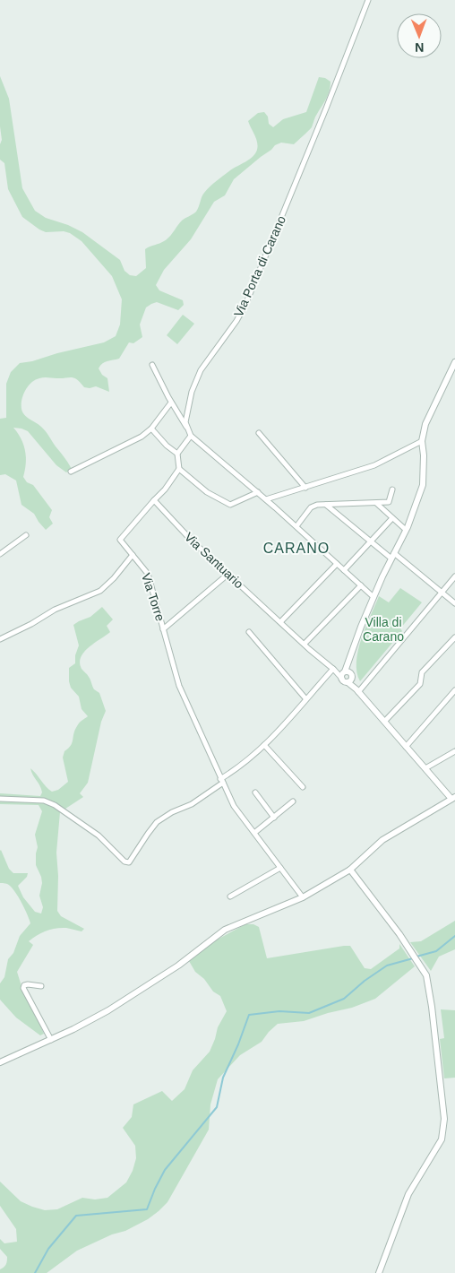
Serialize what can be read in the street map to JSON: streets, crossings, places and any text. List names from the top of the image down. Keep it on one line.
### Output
{"streets":{"street":["Via Porta di Carano","Via Santuario","Via Torre"]},"crossings":[["Via Santuario","Via Torre"]],"districts":["CARANO"],"parks":["Villa di Carano"],"north":"bottom"}
